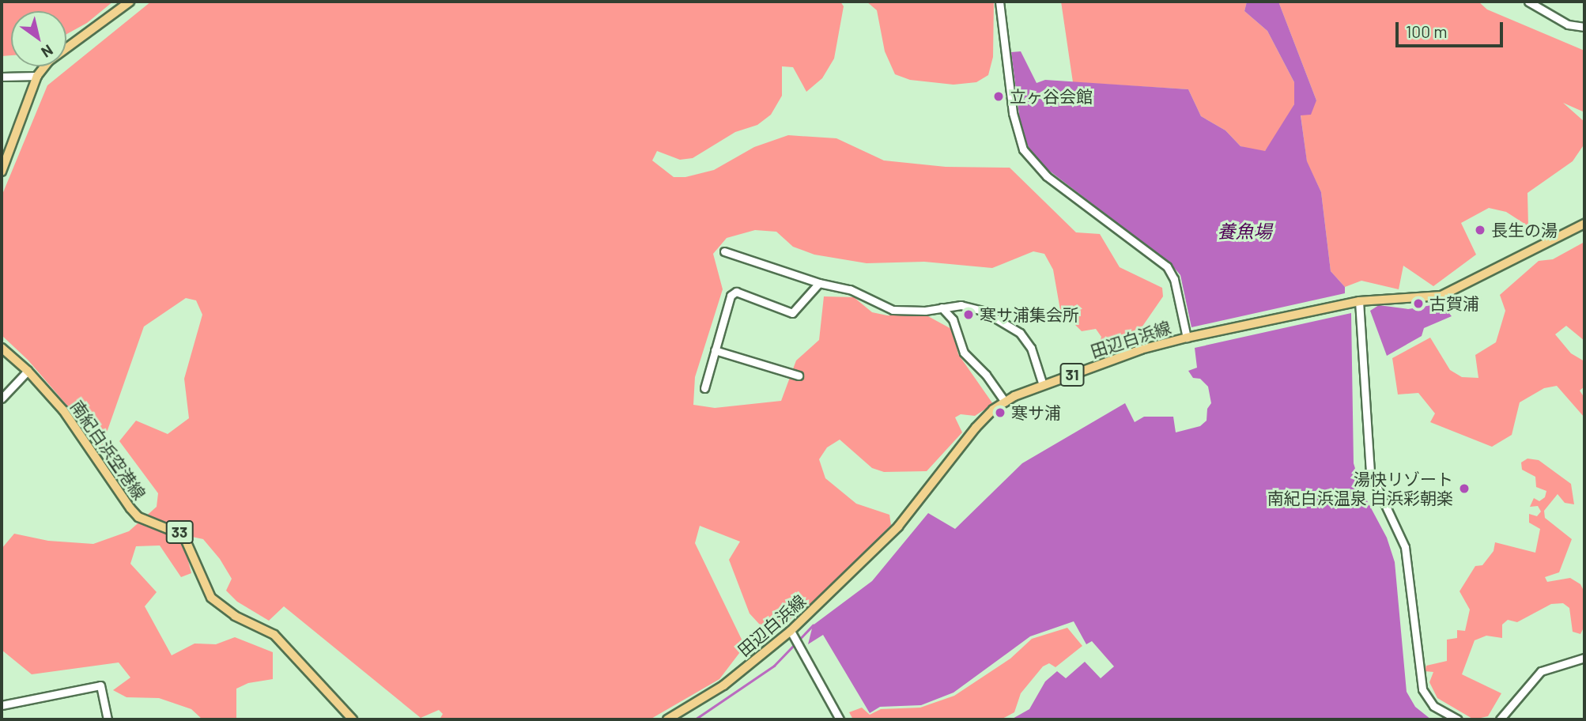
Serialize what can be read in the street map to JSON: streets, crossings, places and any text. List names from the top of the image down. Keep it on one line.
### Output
{"streets":{"main road":["田辺白浜線","31","南紀白浜空港線","33"]},"water":["養魚場"],"places":["立ヶ谷会館","長生の湯","古賀浦","寒サ浦集会所","寒サ浦","湯快リゾート 南紀白浜温泉 白浜彩朝楽"],"scale_bar":"100 m","north":"bottom right"}
